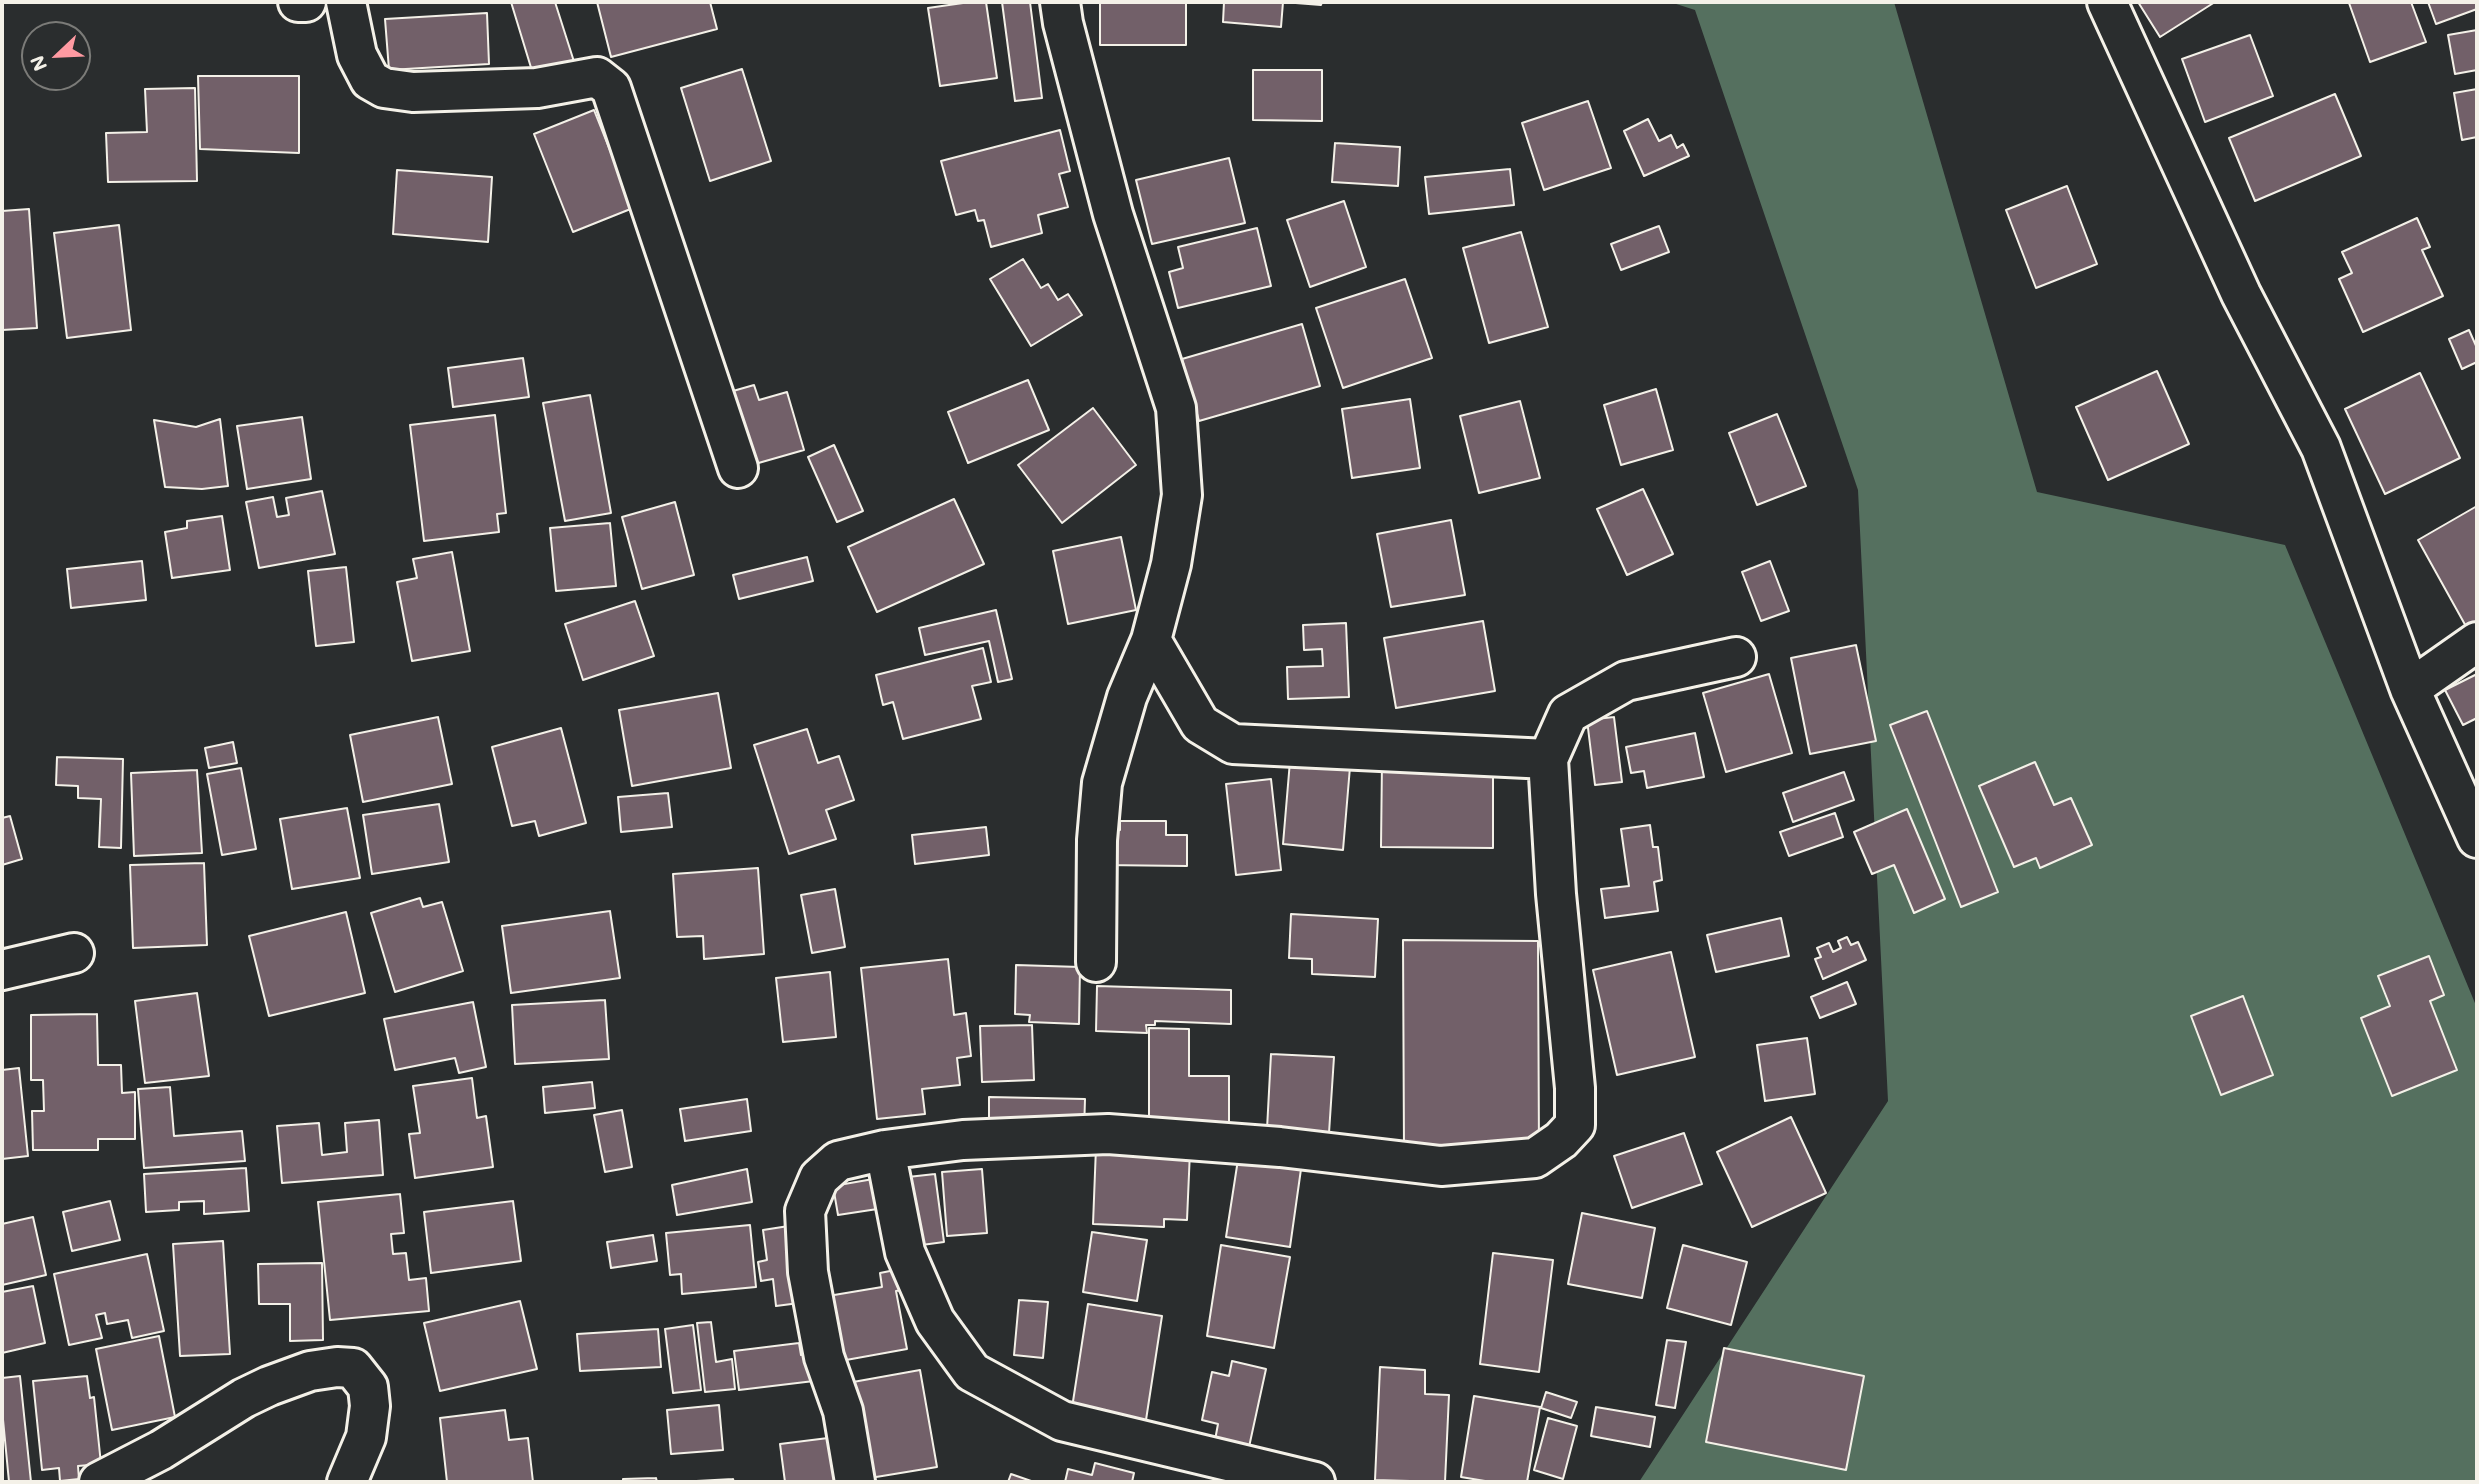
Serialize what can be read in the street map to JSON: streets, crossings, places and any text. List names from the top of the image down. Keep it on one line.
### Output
{"north":"bottom left"}
